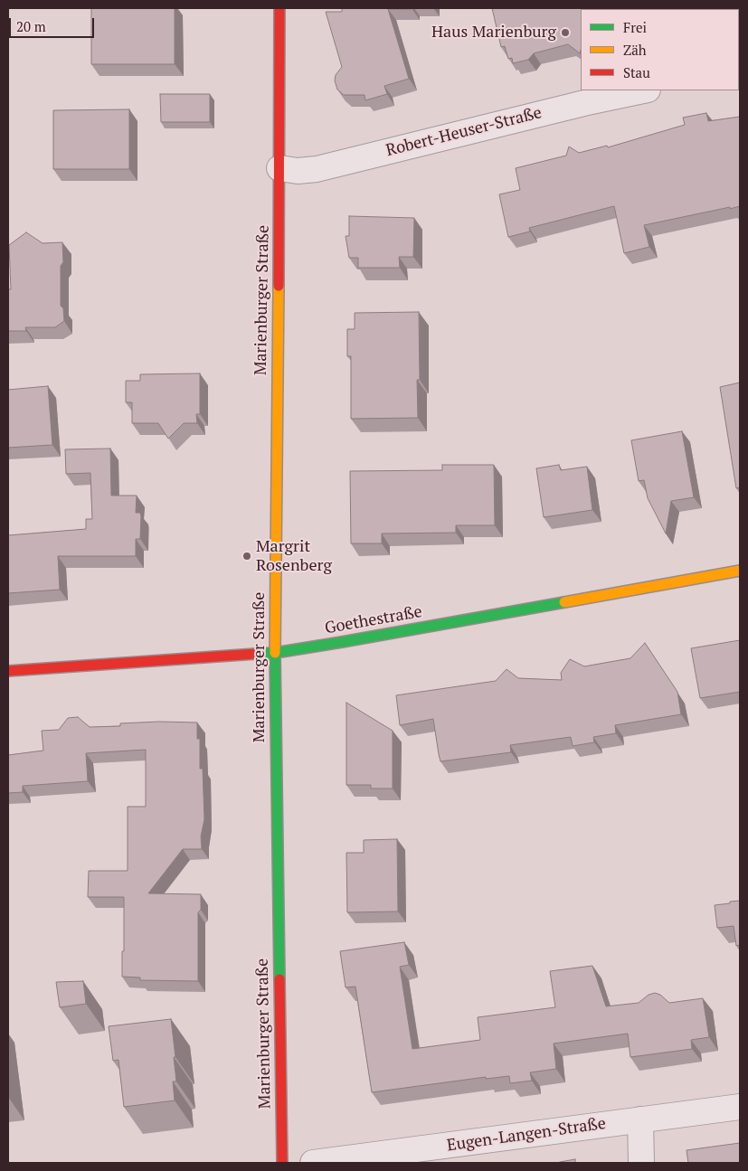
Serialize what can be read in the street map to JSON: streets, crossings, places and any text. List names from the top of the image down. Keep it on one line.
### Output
{"streets":{"street":["Robert-Heuser-Straße","Marienburger Straße","Goethestraße","Eugen-Langen-Straße"]},"crossings":[["Robert-Heuser-Straße","Marienburger Straße"],["Marienburger Straße","Goethestraße"]],"places":["Haus Marienburg","Margrit Rosenberg"],"legend":["Frei","Zäh","Stau"],"scale_bar":"20 m"}
